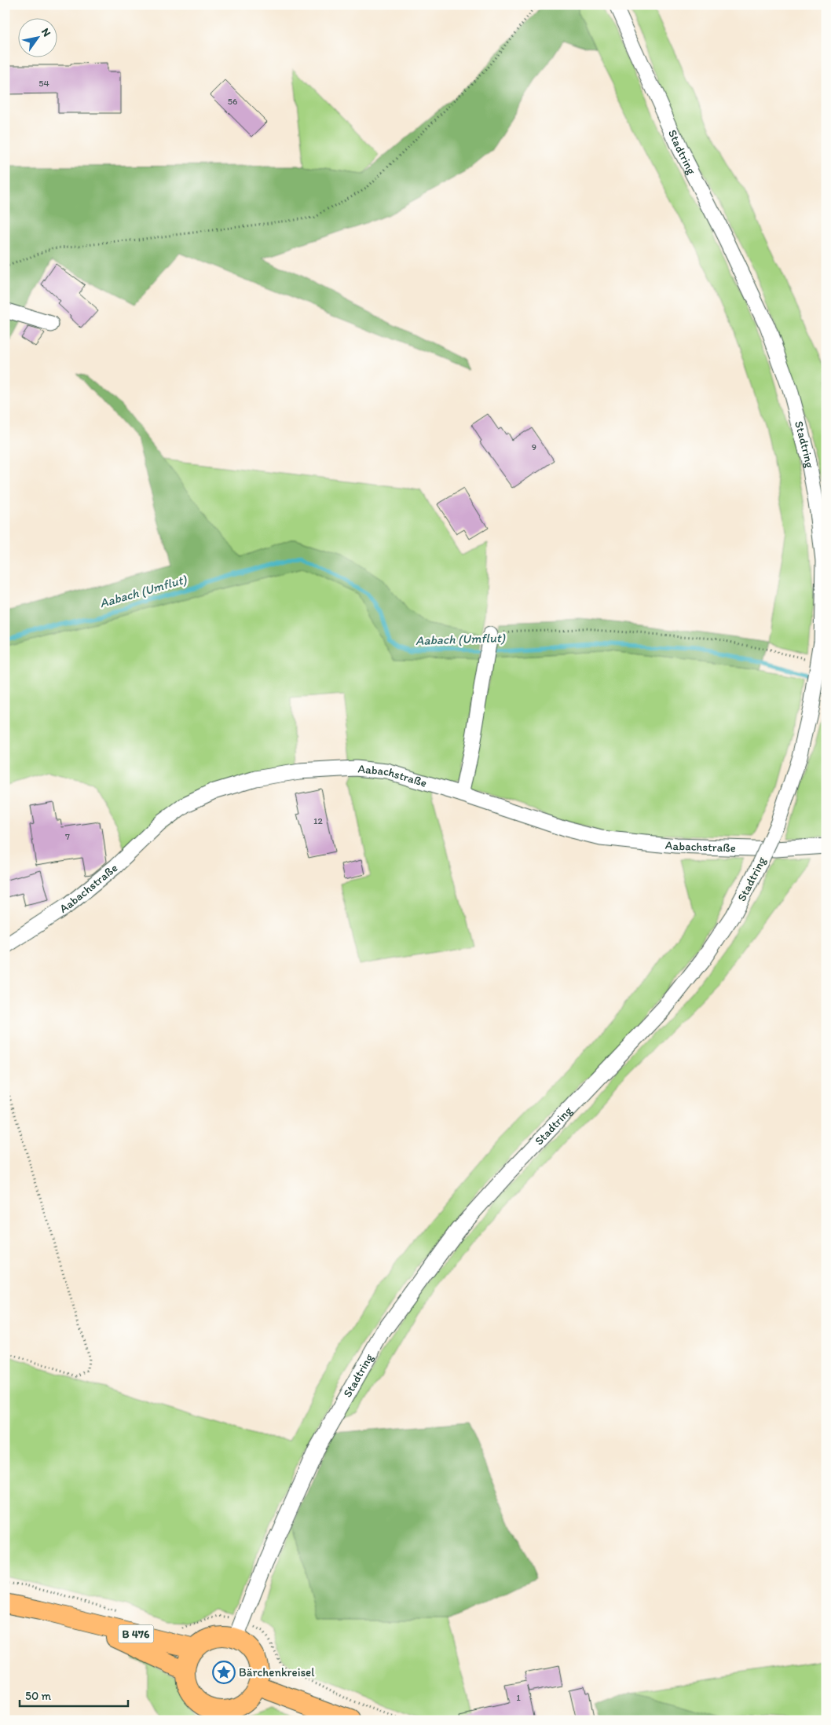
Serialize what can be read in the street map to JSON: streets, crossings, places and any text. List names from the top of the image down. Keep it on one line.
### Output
{"streets":{"main road":["B 476"],"street":["Stadtring","Aabachstraße"]},"crossings":[["Stadtring","B 476"]],"water":["Aabach (Umflut)"],"places":{"place":["Bärchenkreisel"]},"house_numbers":["54","56","9","12","7","1"],"scale_bar":"50 m","north":"top right"}
